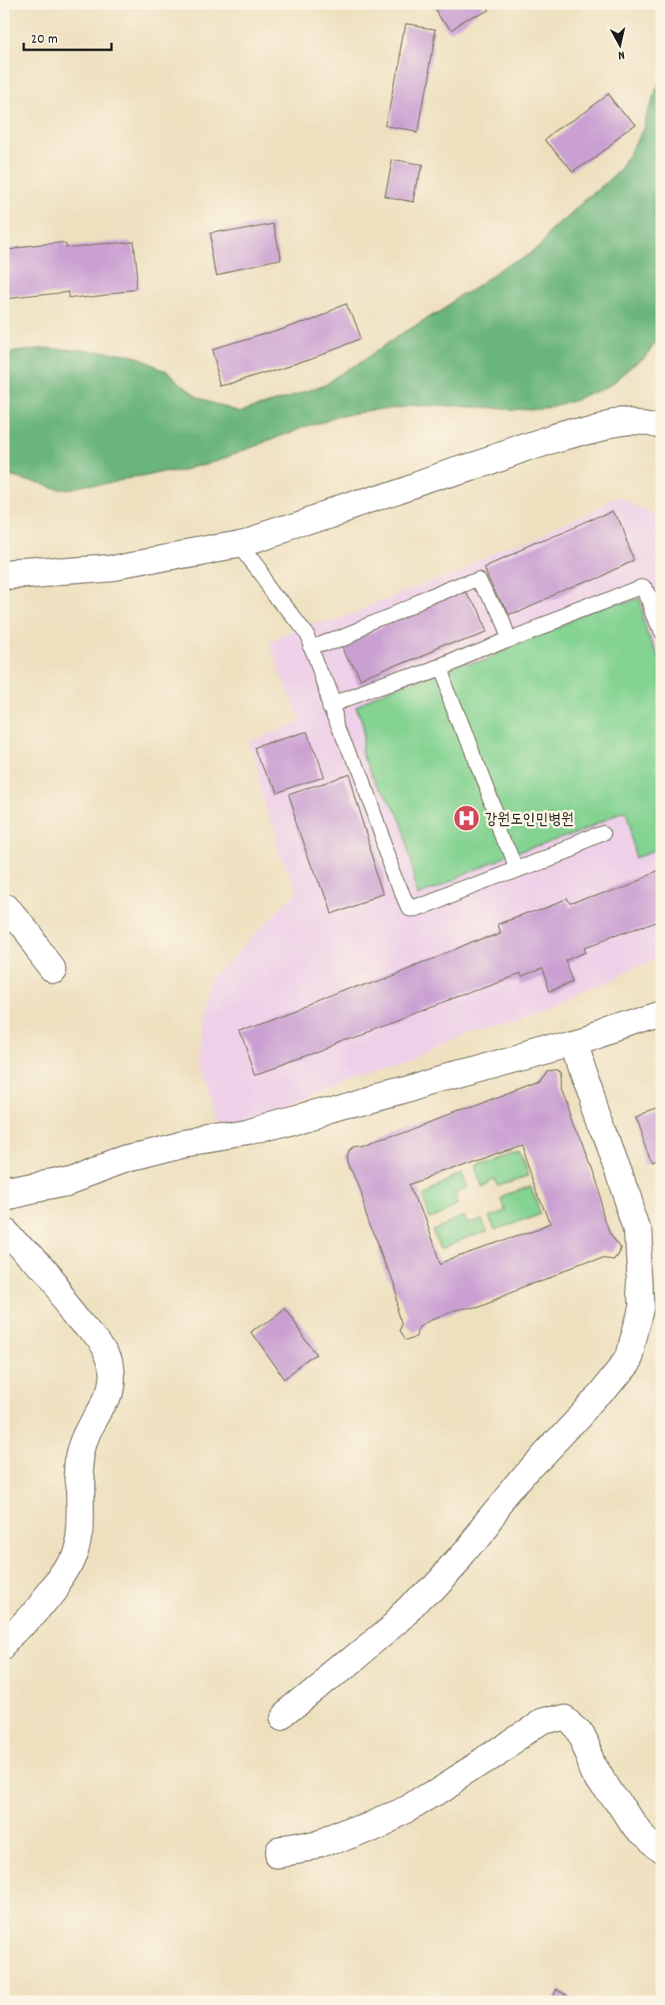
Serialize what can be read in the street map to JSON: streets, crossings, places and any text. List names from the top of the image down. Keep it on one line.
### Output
{"places":{"hospital":["강원도인민병원"]},"scale_bar":"20 m","north":"bottom"}
